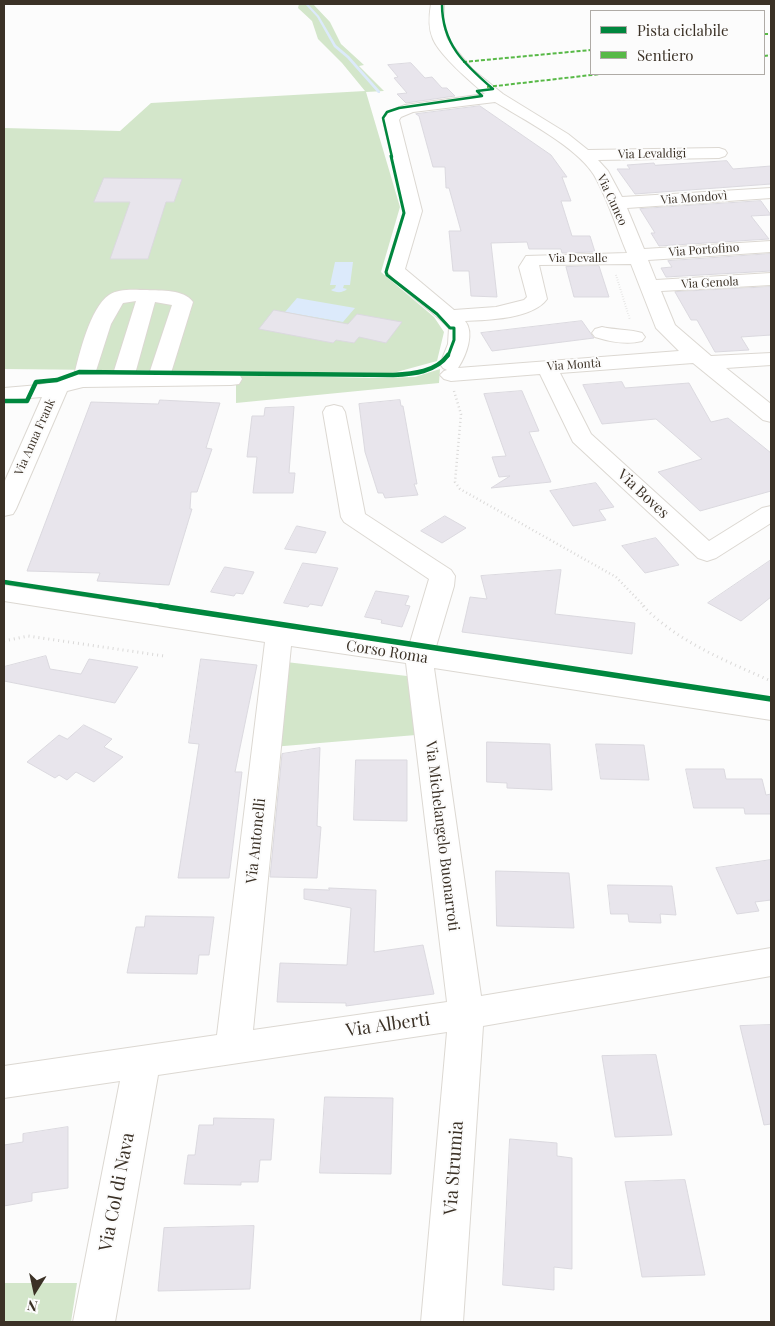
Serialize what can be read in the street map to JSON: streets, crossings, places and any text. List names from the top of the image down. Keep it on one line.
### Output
{"streets":{"street":["Via Levaldigi","Via Mondovì","Via Cuneo","Via Portofino","Via Devalle","Via Genola","Via Montà","Via Anna Frank","Via Boves","Corso Roma","Via Michelangelo Buonarroti","Via Antonelli","Via Alberti","Via Strumia","Via Col di Nava"]},"crossings":[["Via Levaldigi","Via Cuneo"],["Via Mondovì","Via Cuneo"],["Via Cuneo","Via Portofino"],["Via Cuneo","Via Devalle"],["Via Cuneo","Via Genola"],["Via Cuneo","Via Montà"],["Via Portofino","Via Devalle"],["Via Montà","Via Boves"],["Corso Roma","Via Michelangelo Buonarroti"],["Corso Roma","Via Antonelli"],["Via Michelangelo Buonarroti","Via Alberti"],["Via Michelangelo Buonarroti","Via Strumia"],["Via Antonelli","Via Alberti"],["Via Alberti","Via Strumia"],["Via Alberti","Via Col di Nava"]],"legend":["Pista ciclabile","Sentiero"],"north":"bottom"}
